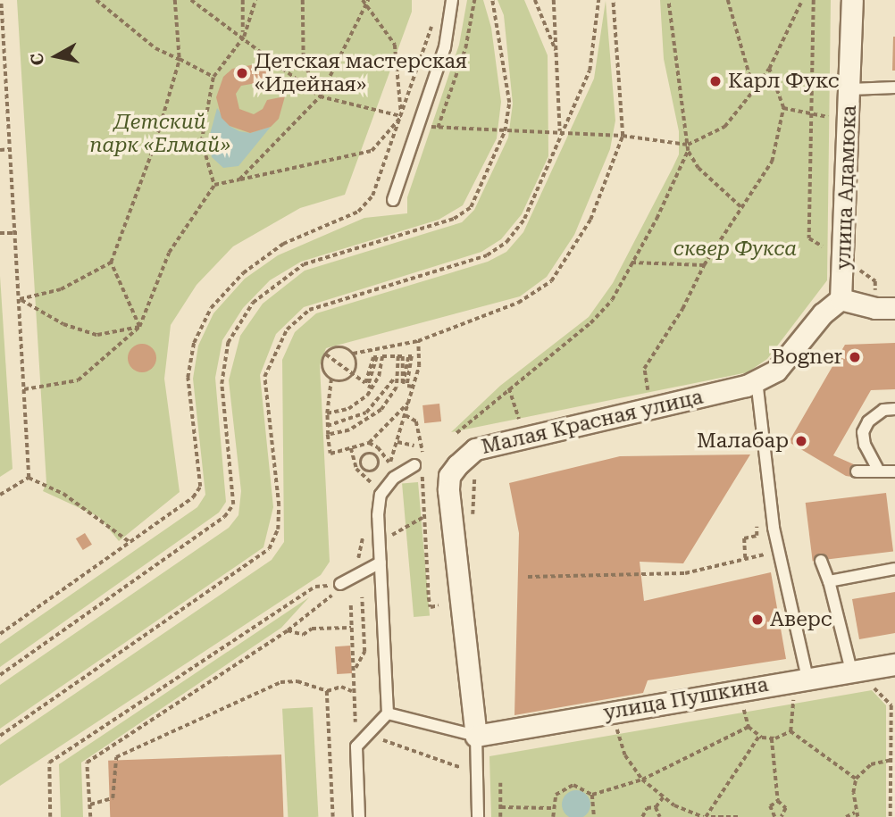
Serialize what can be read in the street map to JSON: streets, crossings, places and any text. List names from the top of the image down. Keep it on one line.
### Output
{"streets":{"street":["улица Адамюка","Малая Красная улица","улица Пушкина"]},"crossings":[["улица Адамюка","Малая Красная улица"],["Малая Красная улица","улица Пушкина"]],"parks":["Детский парк «Елмай»","cквер Фукса"],"places":["Детская мастерская «Идейная»","Карл Фукс","Bogner","Малабар","Аверс"],"north":"left"}
